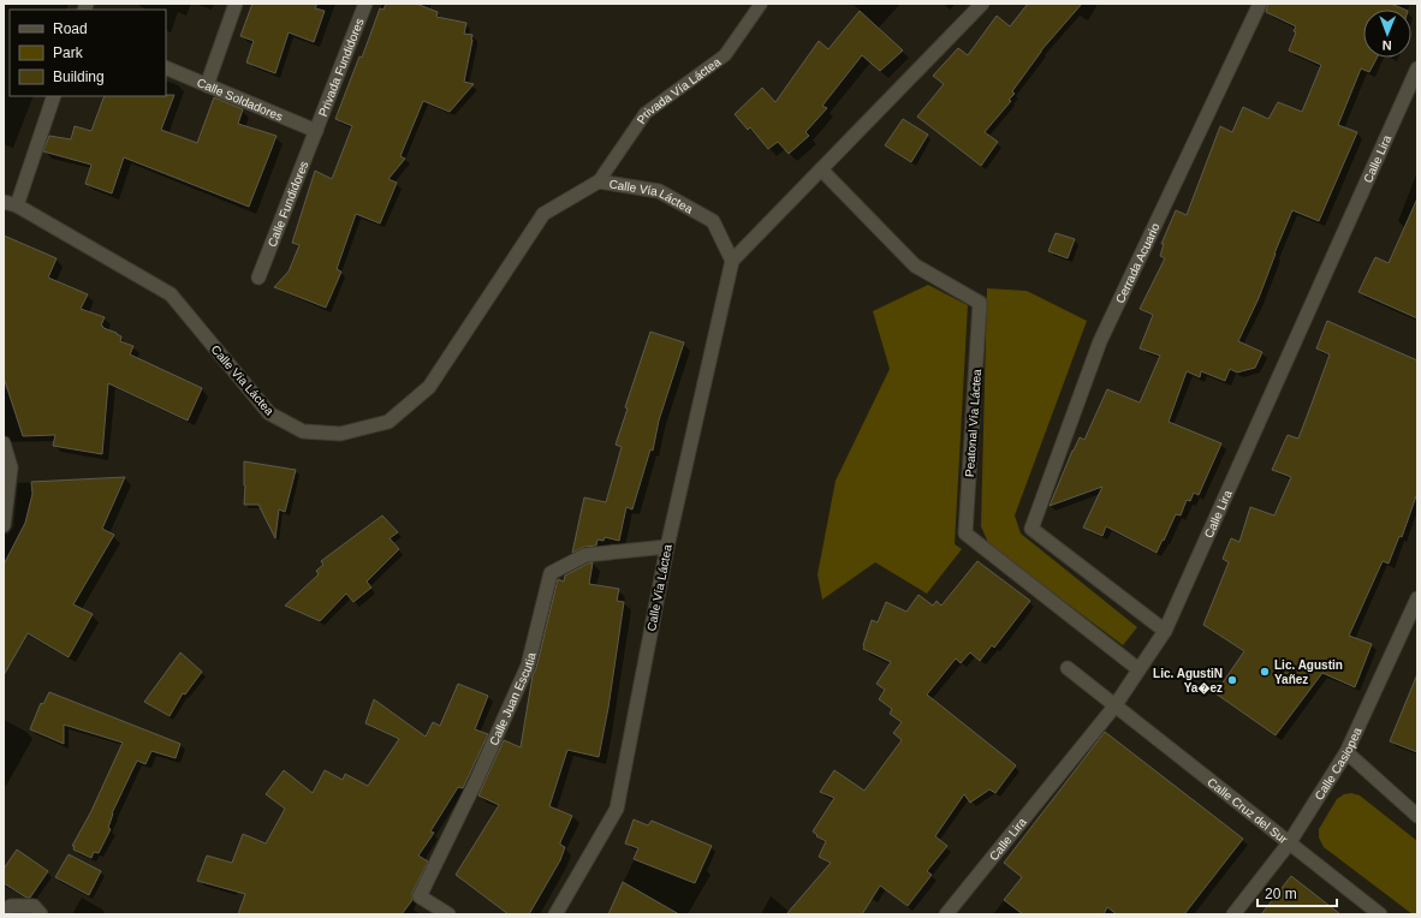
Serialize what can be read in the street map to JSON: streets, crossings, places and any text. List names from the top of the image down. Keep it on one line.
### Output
{"streets":{"street":["Privada Fundidores","Calle Soldadores","Calle Lira","Calle Vía Láctea","Calle Fundidores","Cerrada Acuario","Peatonal Vía Láctea","Calle Juan Escutia","Calle Casiopea","Calle Cruz del Sur"],"lane":["Privada Vía Láctea"]},"crossings":[["Privada Fundidores","Calle Soldadores"],["Privada Fundidores","Calle Fundidores"],["Privada Vía Láctea","Calle Vía Láctea"],["Calle Soldadores","Calle Fundidores"],["Calle Lira","Cerrada Acuario"],["Calle Lira","Peatonal Vía Láctea"],["Calle Lira","Calle Cruz del Sur"],["Calle Vía Láctea","Calle Juan Escutia"],["Calle Casiopea","Calle Cruz del Sur"]],"places":["Lic. Agustin Yañez","Lic. AgustiN Ya�ez"],"legend":["Road","Park","Building"],"scale_bar":"20 m","north":"bottom"}
